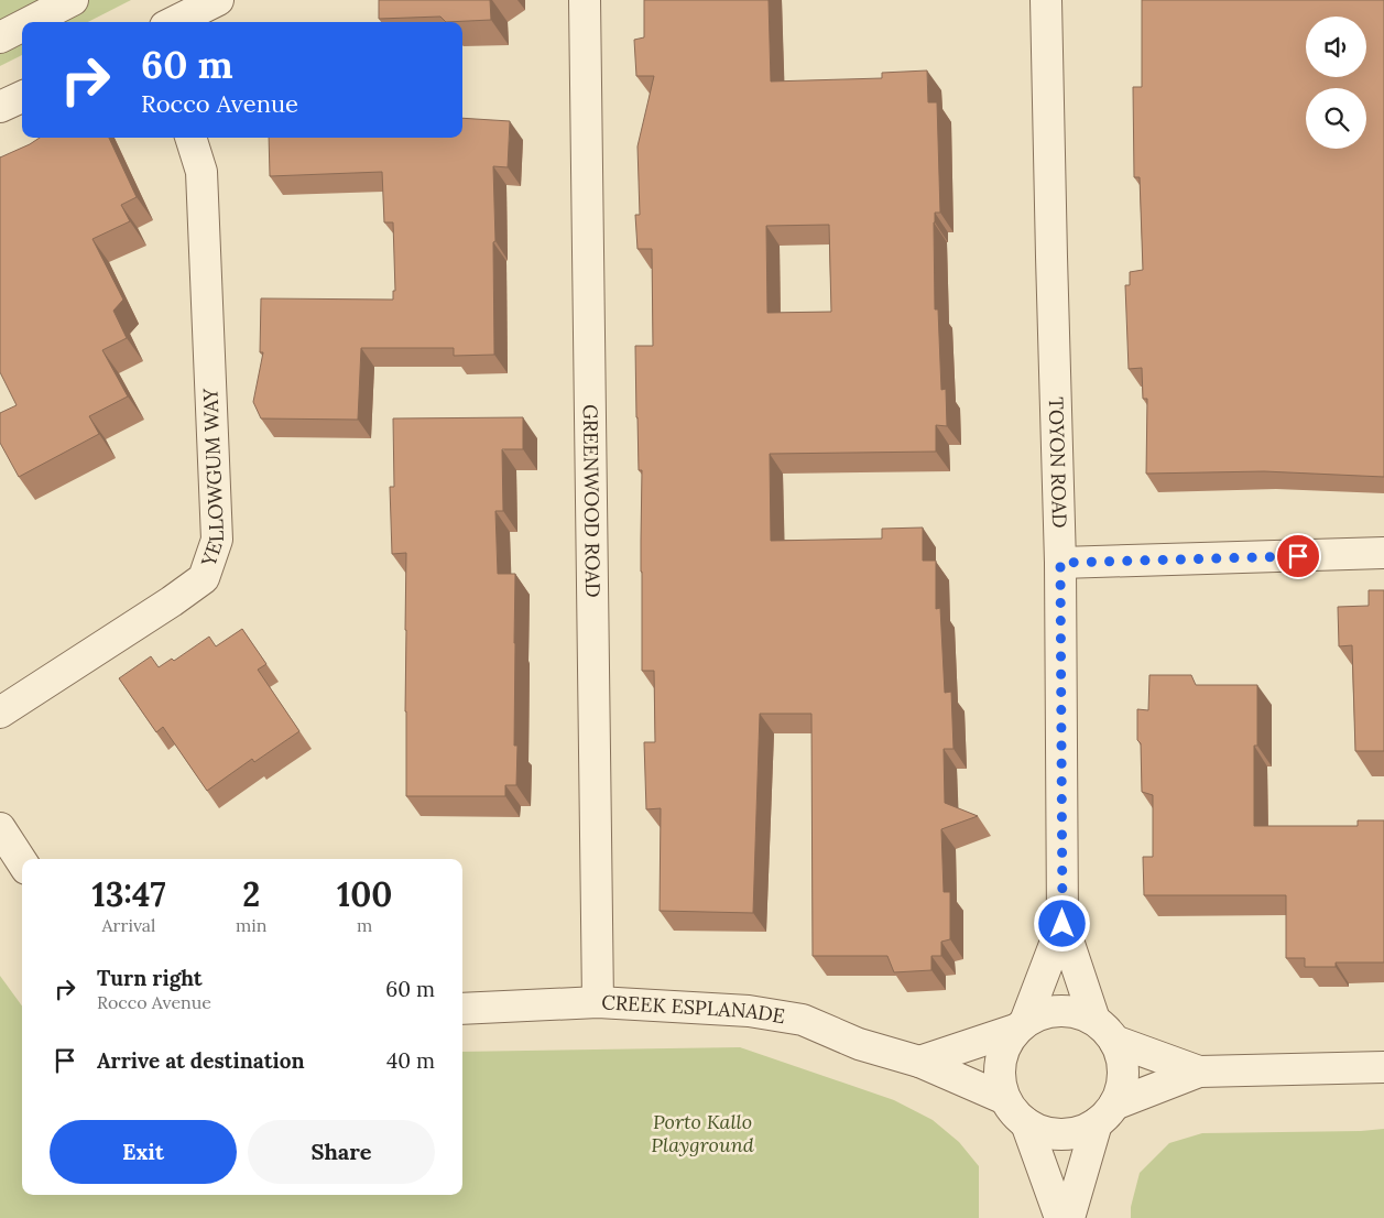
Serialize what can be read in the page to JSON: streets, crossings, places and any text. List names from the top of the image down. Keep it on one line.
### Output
{"streets":{"street":["TOYON ROAD","YELLOWGUM WAY","GREENWOOD ROAD","CREEK ESPLANADE"]},"crossings":[["TOYON ROAD","CREEK ESPLANADE"],["GREENWOOD ROAD","CREEK ESPLANADE"]],"parks":["Porto Kallo Playground"],"page":{"turn":["60 m","Rocco Avenue"],"eta":["13:47","Arrival","2","min","100","m"],"list":[{"name":"Turn right","note":"Rocco Avenue","value":"60 m"},{"name":"Arrive at destination","value":"40 m"}],"buttons":["Exit","Share"]}}
